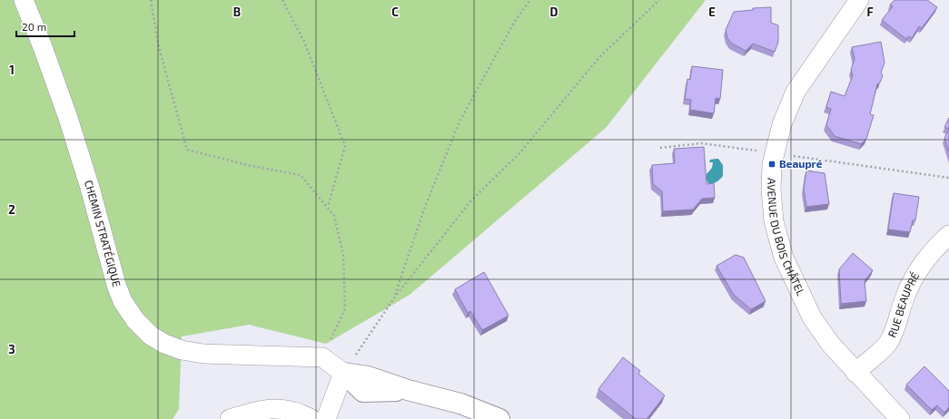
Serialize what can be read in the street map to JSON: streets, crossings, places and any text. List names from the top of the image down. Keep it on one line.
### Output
{"streets":{"street":["CHEMIN STRATÉGIQUE","AVENUE DU BOIS CHÂTEL","RUE BEAUPRÉ"]},"crossings":[["AVENUE DU BOIS CHÂTEL","RUE BEAUPRÉ"]],"places":{"transit":["Beaupré"]},"scale_bar":"20 m","grid":{"columns":["B","C","D","E","F"],"rows":["1","2","3"]}}
